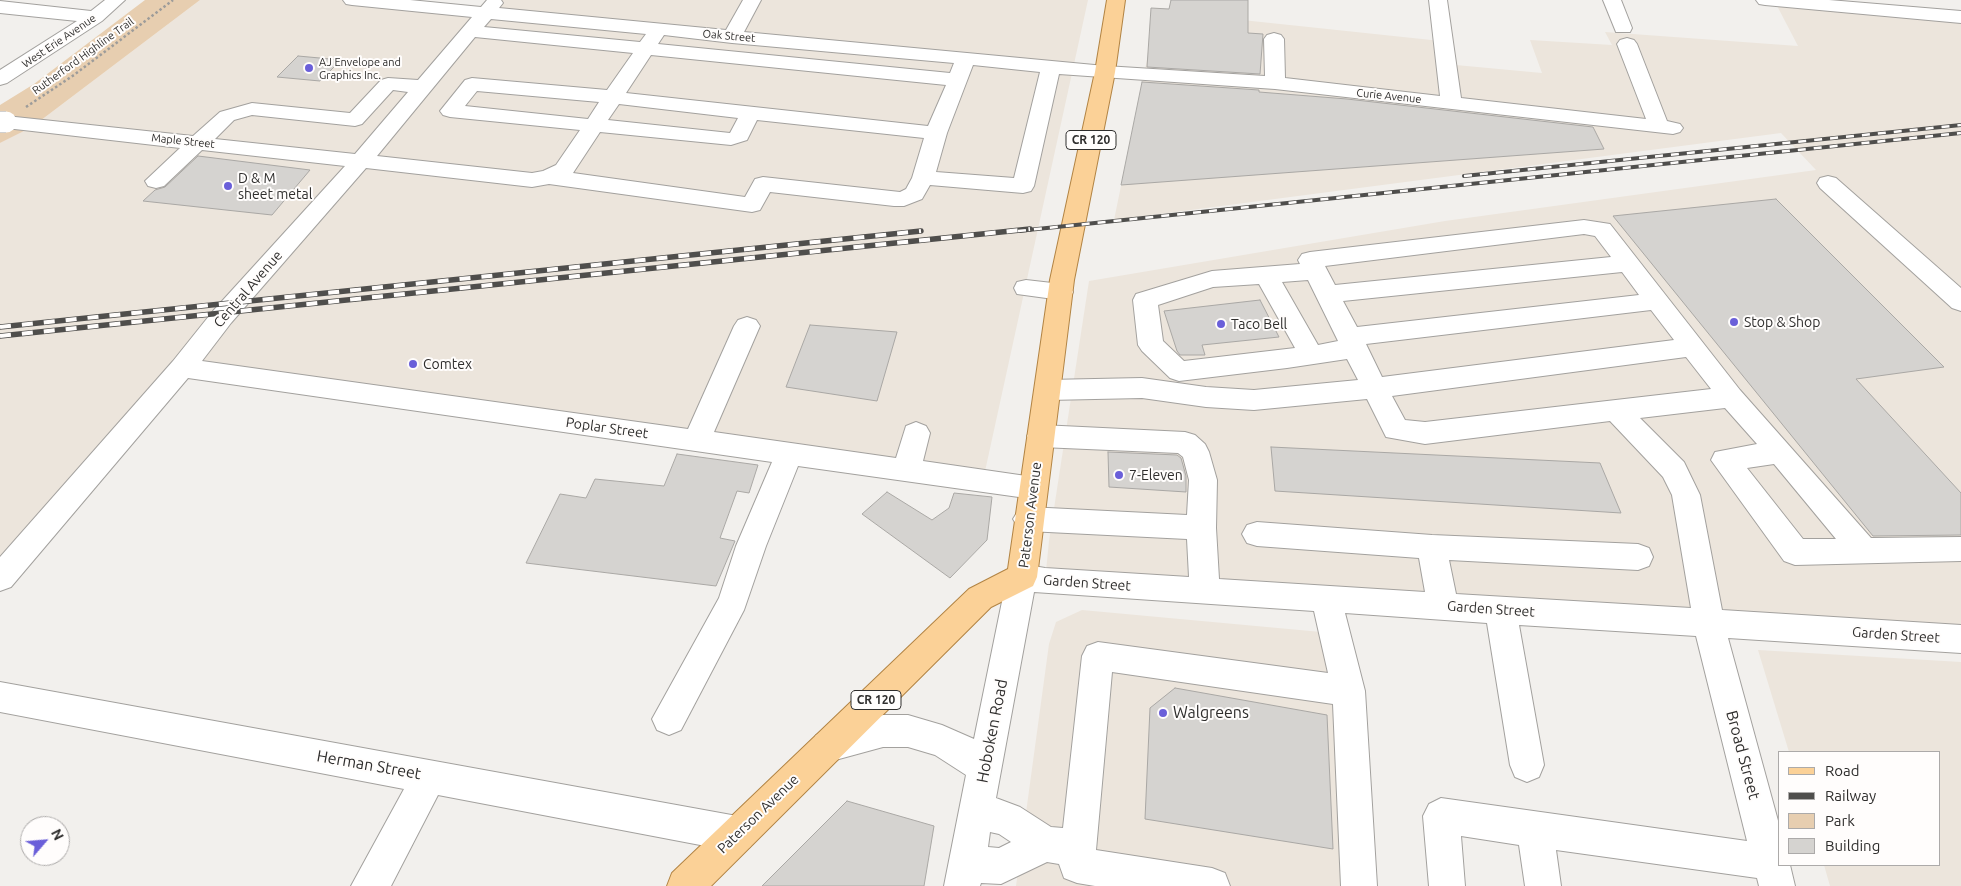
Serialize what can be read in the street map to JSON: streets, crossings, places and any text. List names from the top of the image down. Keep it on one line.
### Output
{"streets":{"main road":["CR 120","Paterson Avenue"],"street":["Oak Street","West Erie Avenue","Curie Avenue","Maple Street","Central Avenue","Poplar Street","Garden Street","Hoboken Road","Broad Street","Herman Street"],"path":["Rutherford Highline Trail"]},"crossings":[["Oak Street","Curie Avenue"],["Oak Street","Central Avenue"],["Oak Street","Paterson Avenue"],["Rutherford Highline Trail","Maple Street"],["Curie Avenue","Paterson Avenue"],["Maple Street","Central Avenue"],["Central Avenue","Poplar Street"],["Poplar Street","Paterson Avenue"],["Paterson Avenue","Garden Street"],["Paterson Avenue","Hoboken Road"],["Paterson Avenue","Herman Street"],["Garden Street","Hoboken Road"],["Garden Street","Broad Street"]],"places":["AJ Envelope and Graphics Inc.","D & M sheet metal","Stop & Shop","Taco Bell","Comtex","7-Eleven","Walgreens"],"legend":["Road","Railway","Park","Building"],"north":"top right"}
